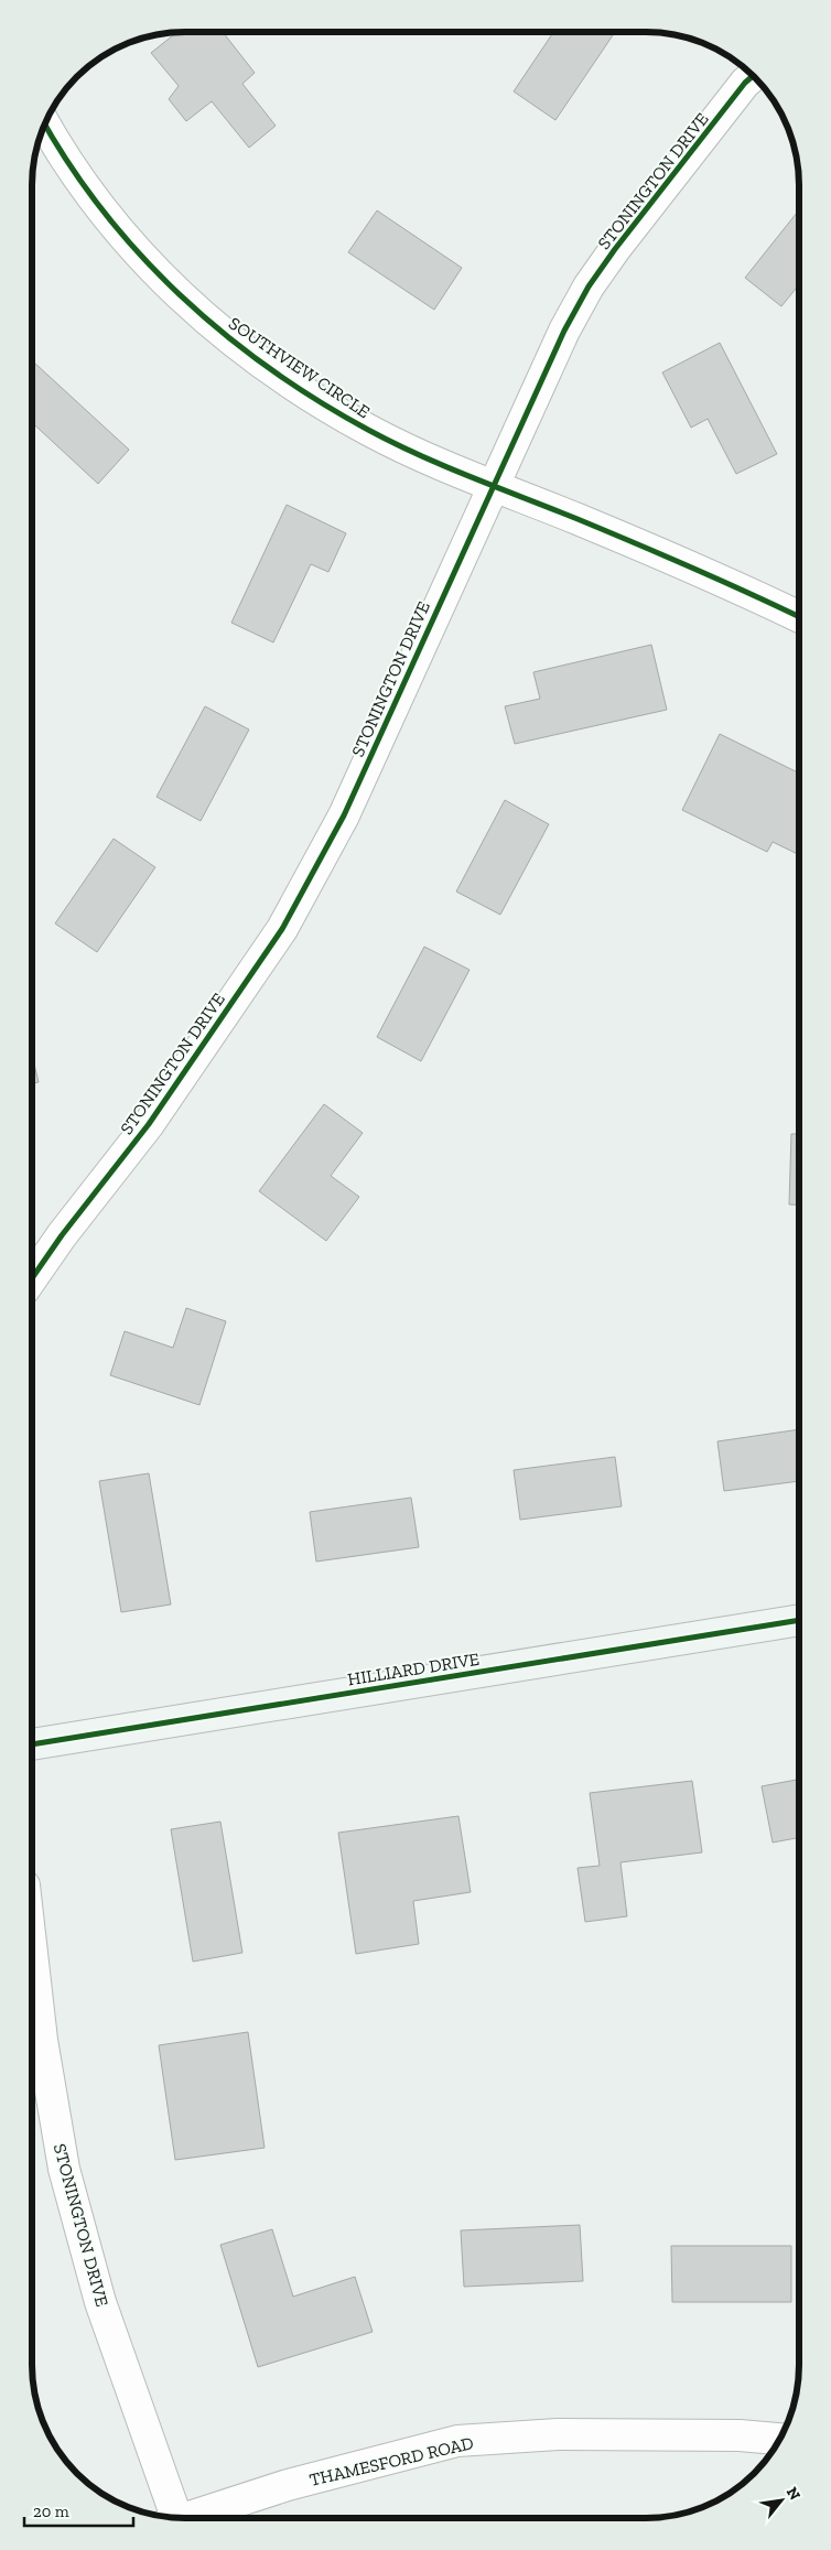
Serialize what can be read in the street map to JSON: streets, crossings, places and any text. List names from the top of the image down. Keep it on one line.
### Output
{"streets":{"street":["STONINGTON DRIVE","SOUTHVIEW CIRCLE","HILLIARD DRIVE","THAMESFORD ROAD"]},"crossings":[["STONINGTON DRIVE","SOUTHVIEW CIRCLE"]],"scale_bar":"20 m","north":"top right"}
